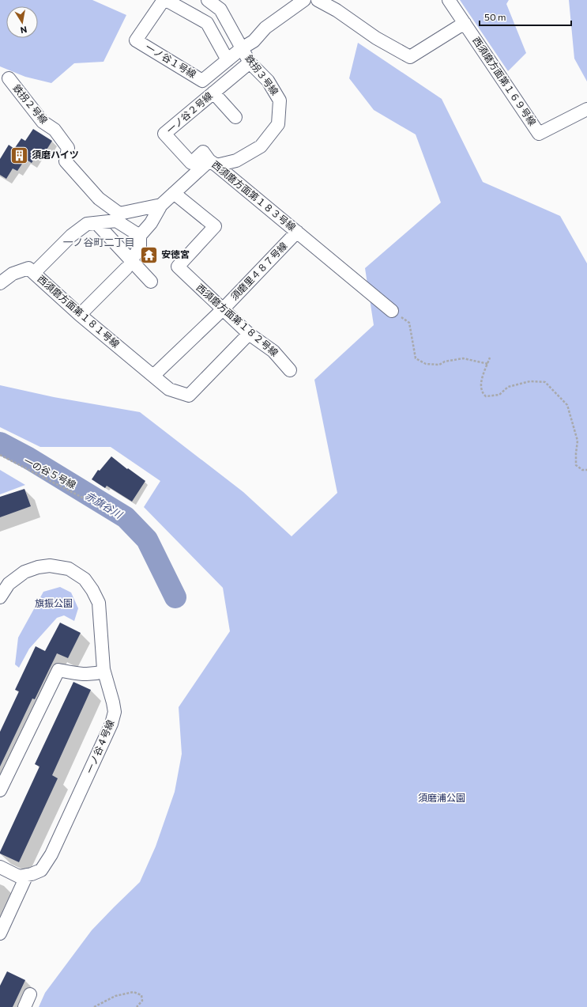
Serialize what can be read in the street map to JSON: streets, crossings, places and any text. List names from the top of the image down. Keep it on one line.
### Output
{"streets":{"street":["一ノ谷１号線","鉄拐３号線","西須磨方面第１６９号線","鉄拐２号線","一ノ谷２号線","西須磨方面第１８３号線","須磨里４８７号線","西須磨方面第１８１号線","西須磨方面第１８２号線","一ノ谷４号線"],"path":["一の谷５号線"]},"crossings":[["一ノ谷１号線","鉄拐３号線"],["鉄拐３号線","一ノ谷２号線"],["鉄拐３号線","西須磨方面第１８３号線"],["一ノ谷２号線","西須磨方面第１８３号線"],["西須磨方面第１８３号線","須磨里４８７号線"],["西須磨方面第１８３号線","西須磨方面第１８２号線"],["須磨里４８７号線","西須磨方面第１８１号線"],["須磨里４８７号線","西須磨方面第１８２号線"],["西須磨方面第１８１号線","西須磨方面第１８２号線"]],"districts":["一ノ谷町二丁目"],"water":["赤旗谷川"],"parks":["旗振公園","須磨浦公園"],"places":{"building":["須磨ハイツ"],"temple":["安徳宮"]},"scale_bar":"50 m","north":"bottom"}
